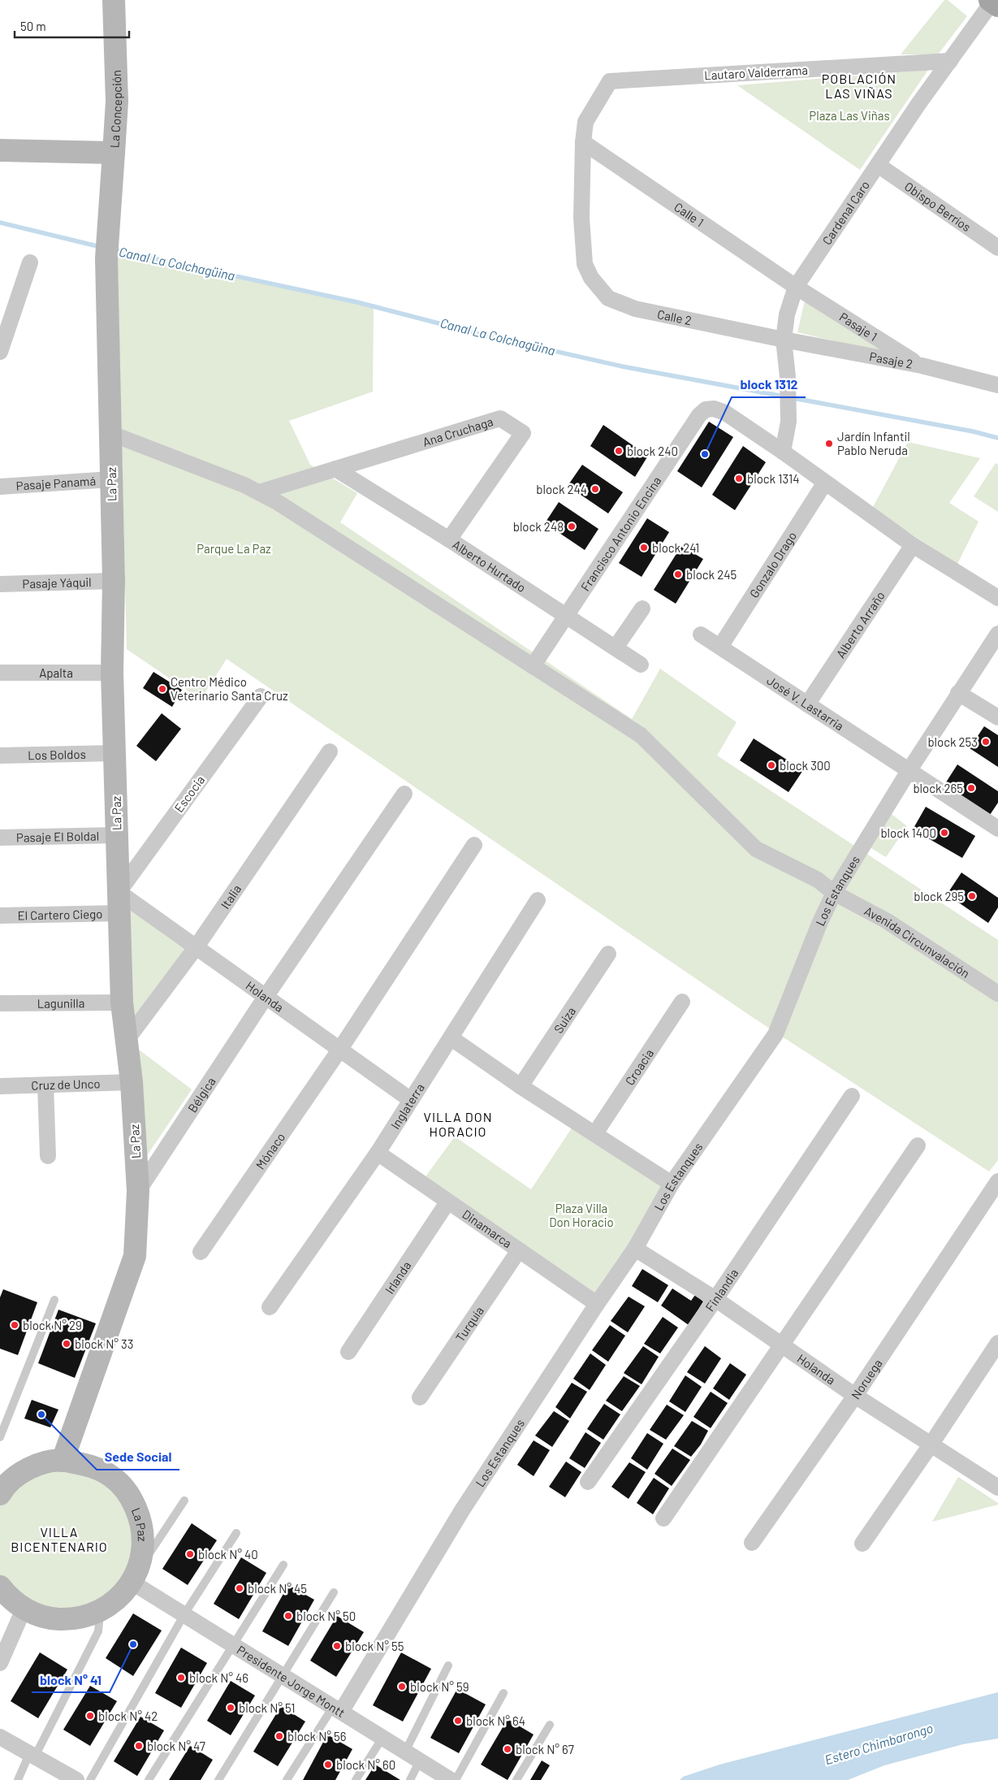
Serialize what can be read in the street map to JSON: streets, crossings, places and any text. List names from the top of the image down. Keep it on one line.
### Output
{"streets":{"street":["Lautaro Valderrama","La Concepción","Obispo Berríos","Cardenal Caro","Calle 1","Calle 2","Pasaje 1","Pasaje 2","Ana Cruchaga","Pasaje Panamá","La Paz","Francisco Antonio Encina","Gonzalo Drago","Alberto Hurtado","Pasaje Yáquil","Alberto Arraño","Apalta","José V. Lastarria","Los Boldos","Escocia","Pasaje El Boldal","Los Estanques","Italia","El Cartero Ciego","Avenida Circunvalación","Holanda","Lagunilla","Suiza","Croacia","Cruz de Unco","Bélgica","Inglaterra","Mónaco","Dinamarca","Irlanda","Finlandia","Turquía","Noruega","Presidente Jorge Montt"]},"crossings":[["Lautaro Valderrama","Cardenal Caro"],["Lautaro Valderrama","Calle 1"],["Lautaro Valderrama","Calle 2"],["La Concepción","La Paz"],["Obispo Berríos","Cardenal Caro"],["Cardenal Caro","Calle 1"],["Cardenal Caro","Calle 2"],["Cardenal Caro","Pasaje 1"],["Cardenal Caro","Pasaje 2"],["Cardenal Caro","Francisco Antonio Encina"],["Calle 1","Calle 2"],["Calle 1","Pasaje 1"],["Calle 2","Pasaje 2"],["Pasaje 1","Pasaje 2"],["Ana Cruchaga","Alberto Hurtado"],["Pasaje Panamá","La Paz"],["La Paz","Pasaje Yáquil"],["La Paz","Apalta"],["La Paz","Los Boldos"],["La Paz","Escocia"],["La Paz","Pasaje El Boldal"],["La Paz","Italia"],["La Paz","El Cartero Ciego"],["La Paz","Avenida Circunvalación"],["La Paz","Holanda"],["La Paz","Lagunilla"],["La Paz","Cruz de Unco"],["La Paz","Bélgica"],["La Paz","Presidente Jorge Montt"],["Francisco Antonio Encina","Gonzalo Drago"],["Francisco Antonio Encina","Alberto Hurtado"],["Francisco Antonio Encina","Alberto Arraño"],["Francisco Antonio Encina","Avenida Circunvalación"],["Gonzalo Drago","José V. Lastarria"],["Alberto Arraño","José V. Lastarria"],["José V. Lastarria","Los Estanques"],["Escocia","El Cartero Ciego"],["Escocia","Holanda"],["Los Estanques","Avenida Circunvalación"],["Los Estanques","Holanda"],["Los Estanques","Dinamarca"],["Los Estanques","Presidente Jorge Montt"],["Italia","Holanda"],["El Cartero Ciego","Holanda"],["Holanda","Bélgica"],["Holanda","Inglaterra"],["Holanda","Mónaco"],["Holanda","Finlandia"],["Holanda","Noruega"],["Inglaterra","Dinamarca"],["Dinamarca","Irlanda"],["Dinamarca","Turquía"]],"districts":["POBLACIÓN LAS VIÑAS","VILLA DON HORACIO","VILLA BICENTENARIO"],"water":["Canal La Colchagüina","Estero Chimbarongo"],"parks":["Plaza Las Viñas","Parque La Paz","Plaza Villa Don Horacio"],"places":["Jardín Infantil Pablo Neruda","block 240","block 1312","block 1314","block 244","block 248","block 241","block 245","Centro Médico Veterinario Santa Cruz","block 253","block 300","block 265","block 1400","block 295","block N° 29","block N° 33","Sede Social","block N° 40","block N° 45","block N° 50","block N° 41","block N° 55","block N° 46","block N° 59","block N° 51","block N° 42","block N° 64","block N° 56","block N° 47","block N° 67","block N° 60"],"scale_bar":"50 m"}
